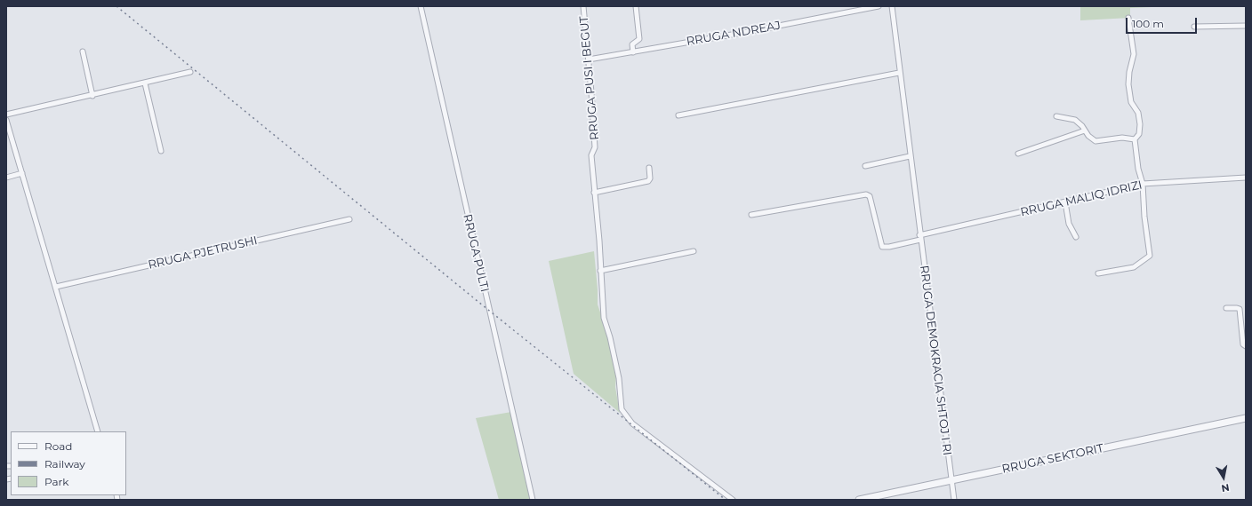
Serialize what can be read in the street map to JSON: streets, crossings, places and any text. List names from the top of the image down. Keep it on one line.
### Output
{"streets":{"street":["RRUGA NDREAJ","RRUGA PUSI I BEGUT","RRUGA MALIQ IDRIZI","RRUGA PJETRUSHI","RRUGA PULTI","RRUGA DEMOKRACIA SHTOJ I RI","RRUGA SEKTORIT"]},"crossings":[["RRUGA NDREAJ","RRUGA PUSI I BEGUT"],["RRUGA MALIQ IDRIZI","RRUGA DEMOKRACIA SHTOJ I RI"],["RRUGA DEMOKRACIA SHTOJ I RI","RRUGA SEKTORIT"]],"legend":["Road","Railway","Park"],"scale_bar":"100 m","north":"bottom"}
